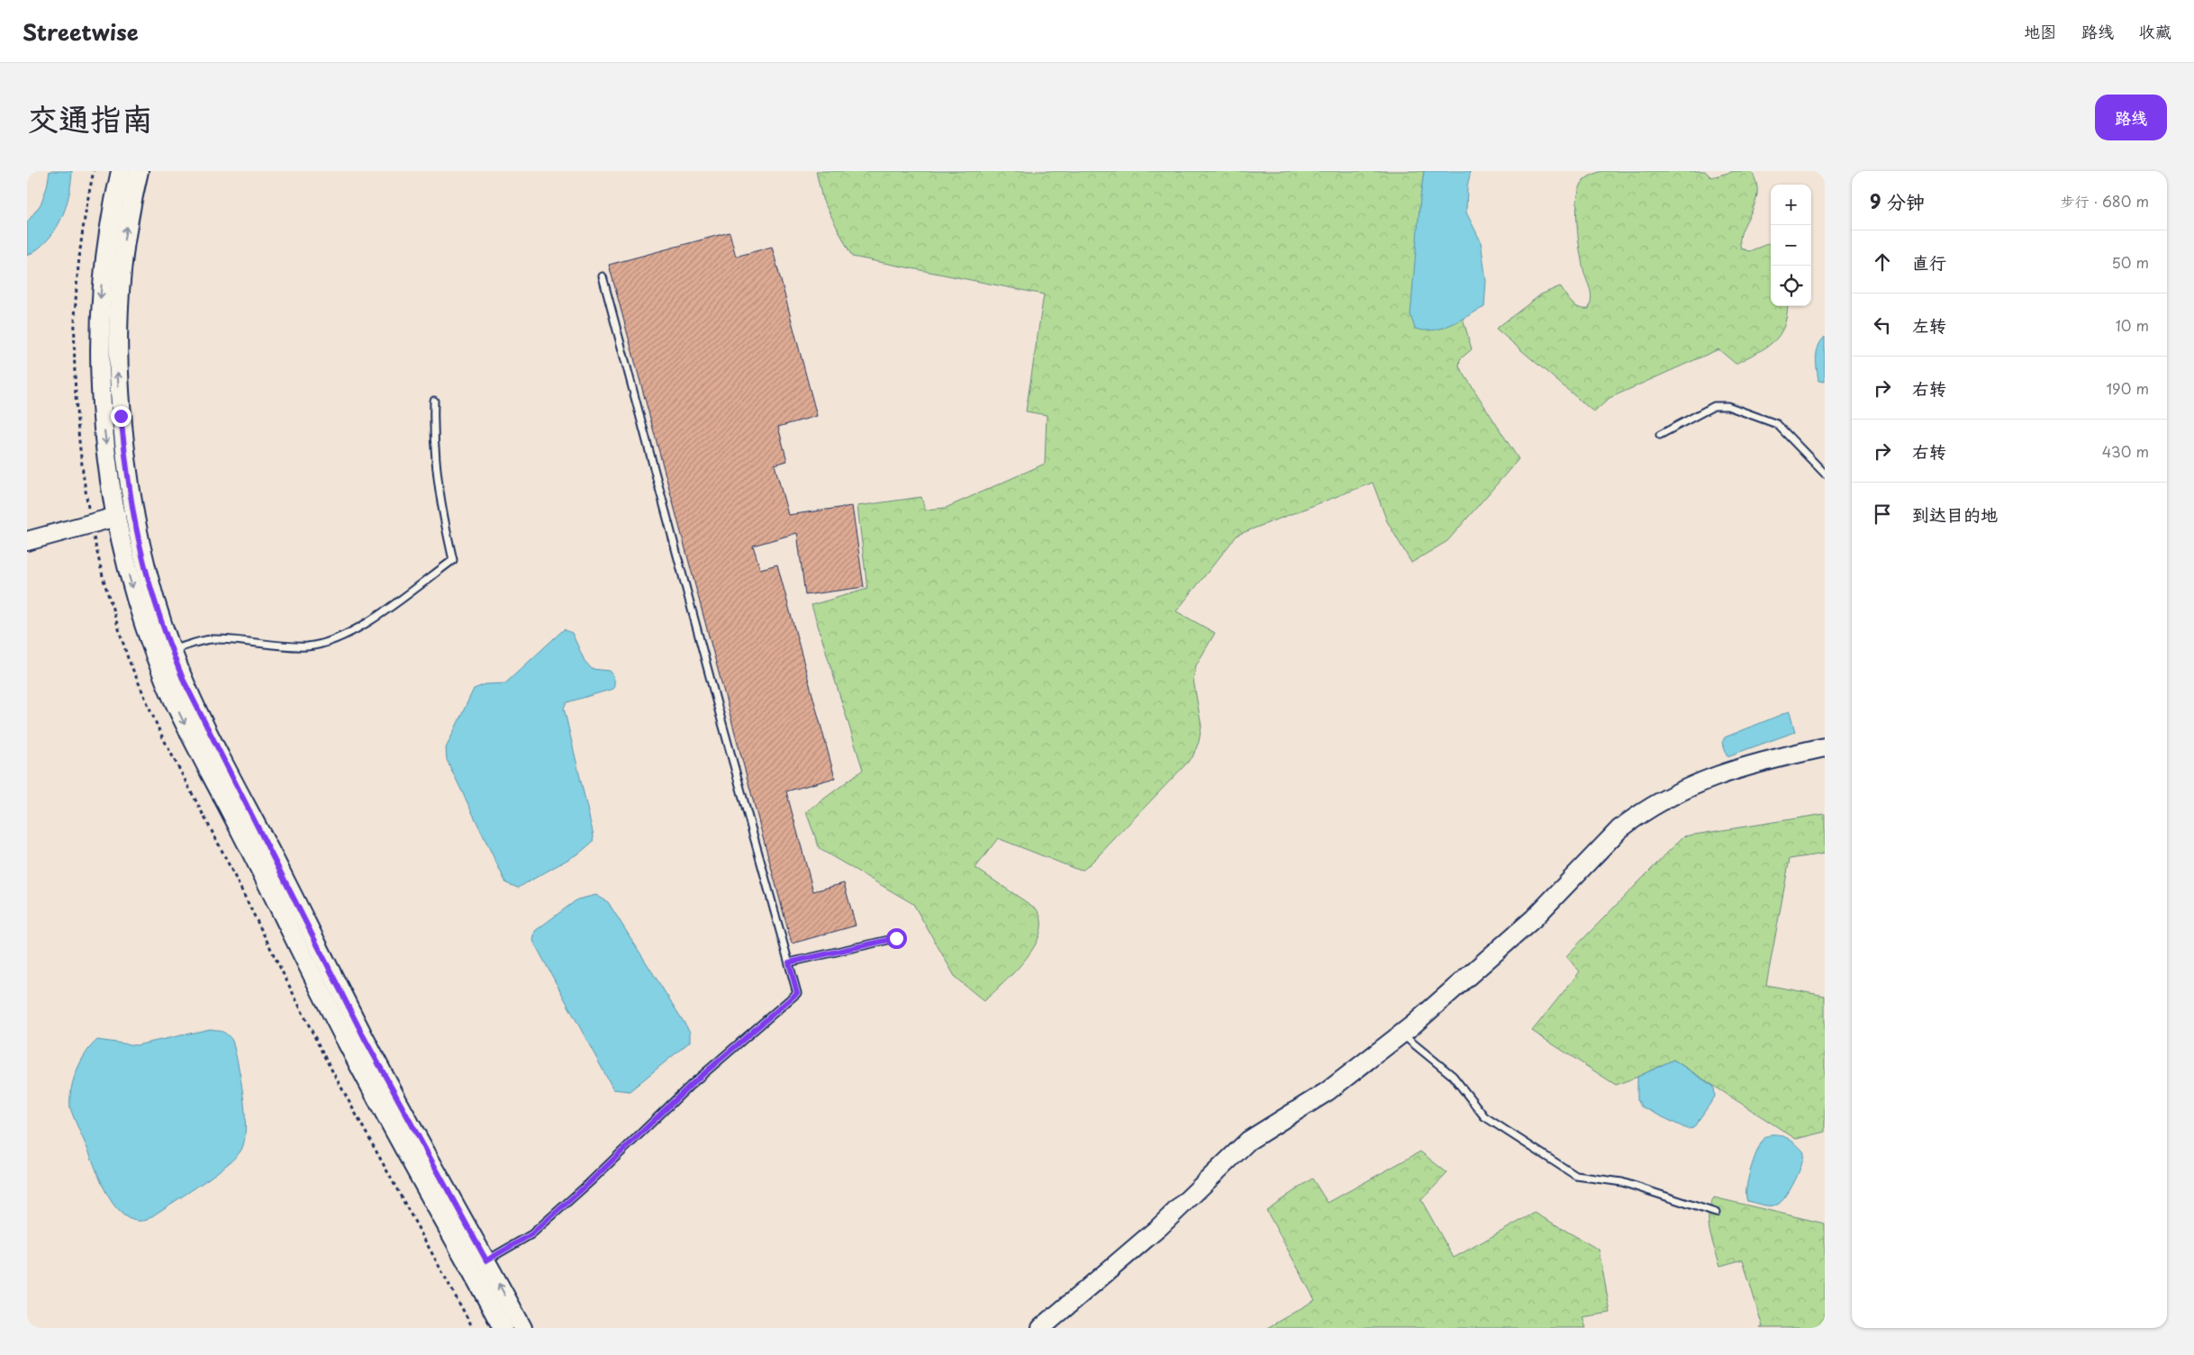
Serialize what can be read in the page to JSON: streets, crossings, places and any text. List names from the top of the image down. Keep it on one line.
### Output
{"page":{"header":"Streetwise","nav":["地图","路线","收藏"],"title":"交通指南","buttons":"路线","heading":["9 分钟","步行 · 680 m"],"map_buttons":["+","−"],"list":[["直行","50 m"],["左转","10 m"],["右转","190 m"],["右转","430 m"],"到达目的地"]}}
